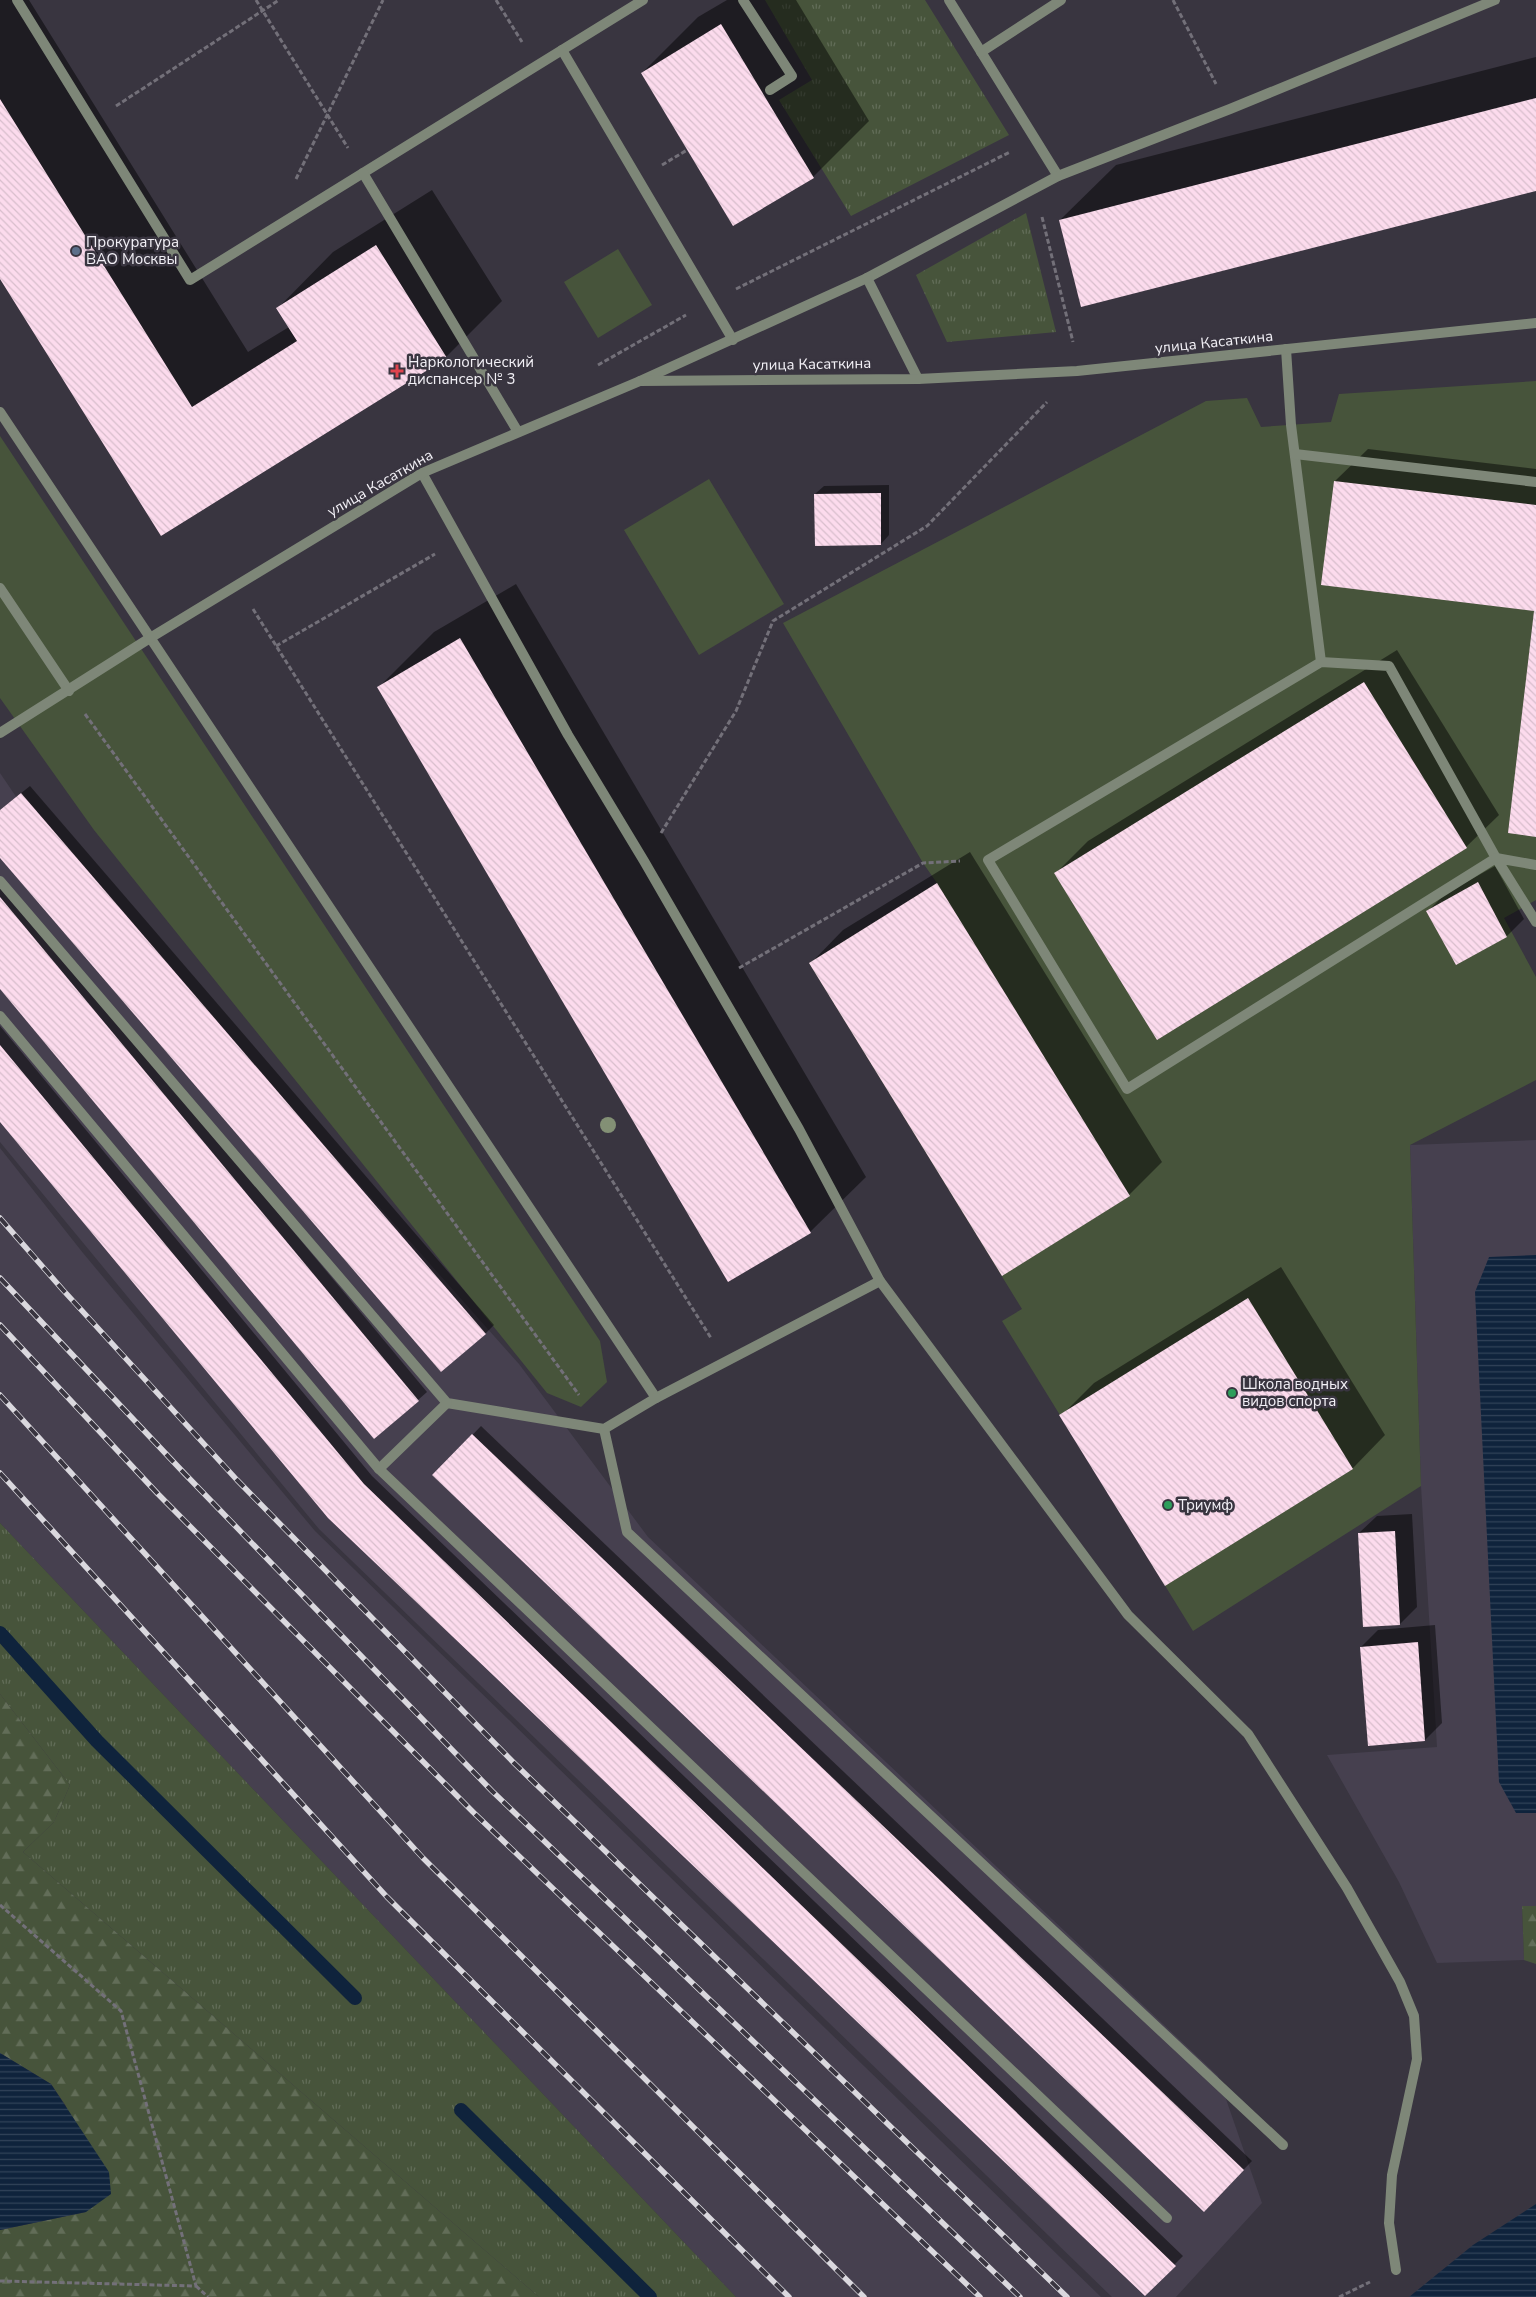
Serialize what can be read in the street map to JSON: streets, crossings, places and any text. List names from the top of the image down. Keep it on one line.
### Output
{"streets":{"street":["улица Касаткина"]},"places":{"other":["Прокуратура ВАО Москвы","Школа водных видов спорта","Триумф"],"health":["Наркологический диспансер № 3"]}}
